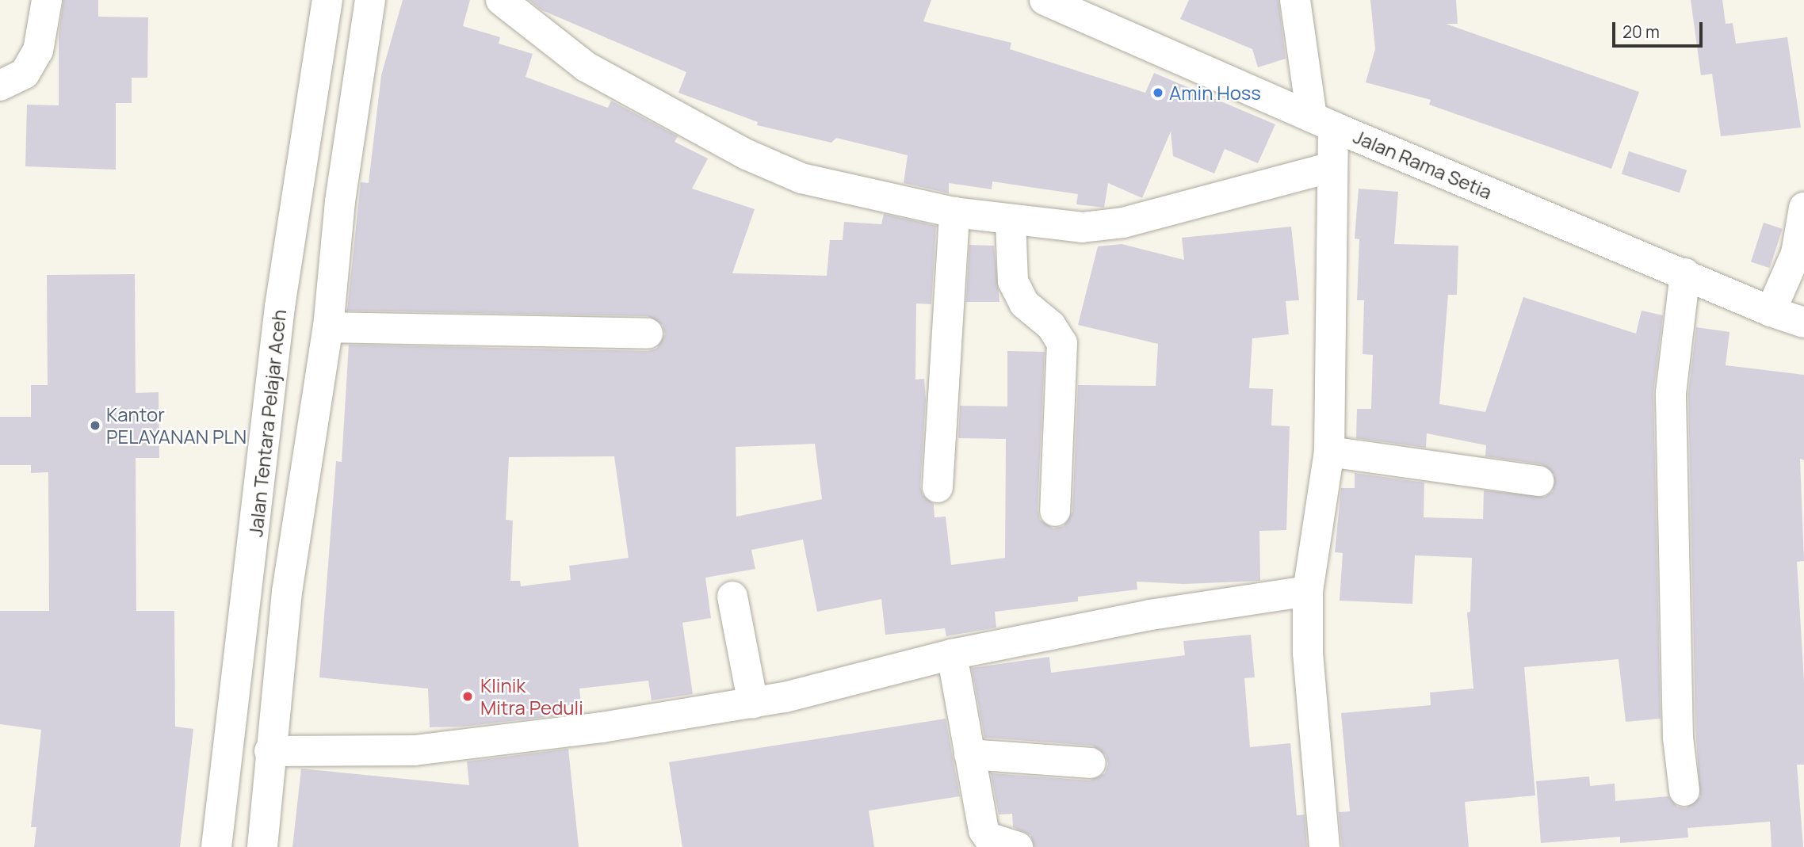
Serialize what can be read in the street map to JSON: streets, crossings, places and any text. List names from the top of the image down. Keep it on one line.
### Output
{"streets":{"street":["Jalan Rama Setia","Jalan Tentara Pelajar Aceh"]},"places":["Amin Hoss","Kantor PELAYANAN PLN","Klinik Mitra Peduli"],"scale_bar":"20 m"}
